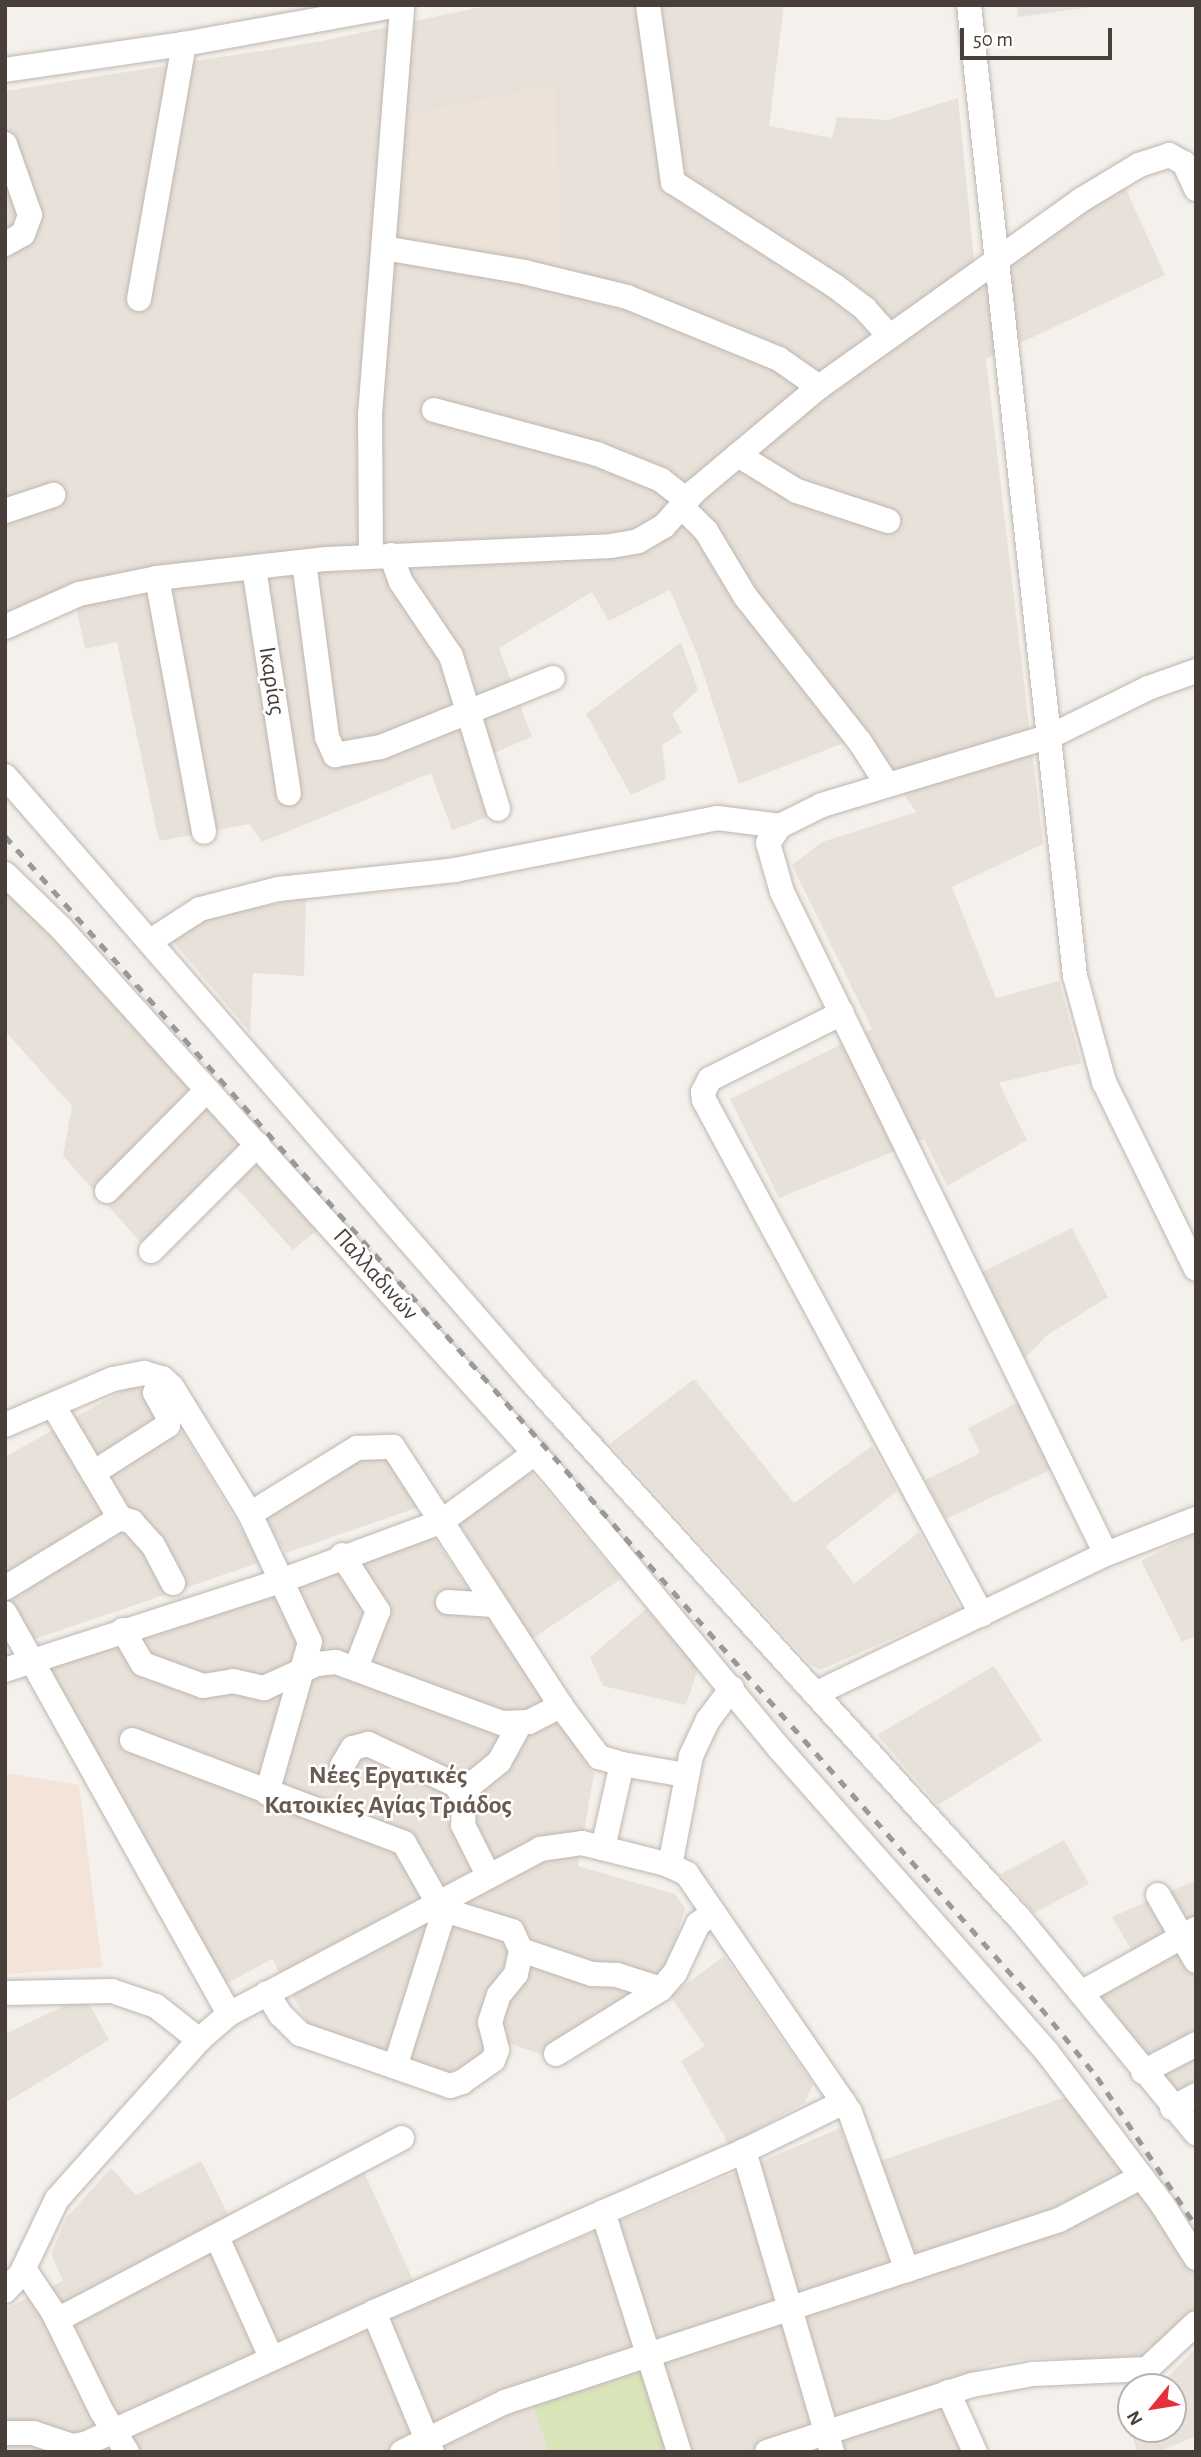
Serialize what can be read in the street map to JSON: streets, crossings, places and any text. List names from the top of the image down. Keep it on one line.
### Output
{"streets":{"street":["Ικαρίας","Παλλαδινών"]},"districts":["Νέες Εργατικές Κατοικίες Αγίας Τριάδος"],"scale_bar":"50 m","north":"bottom left"}
